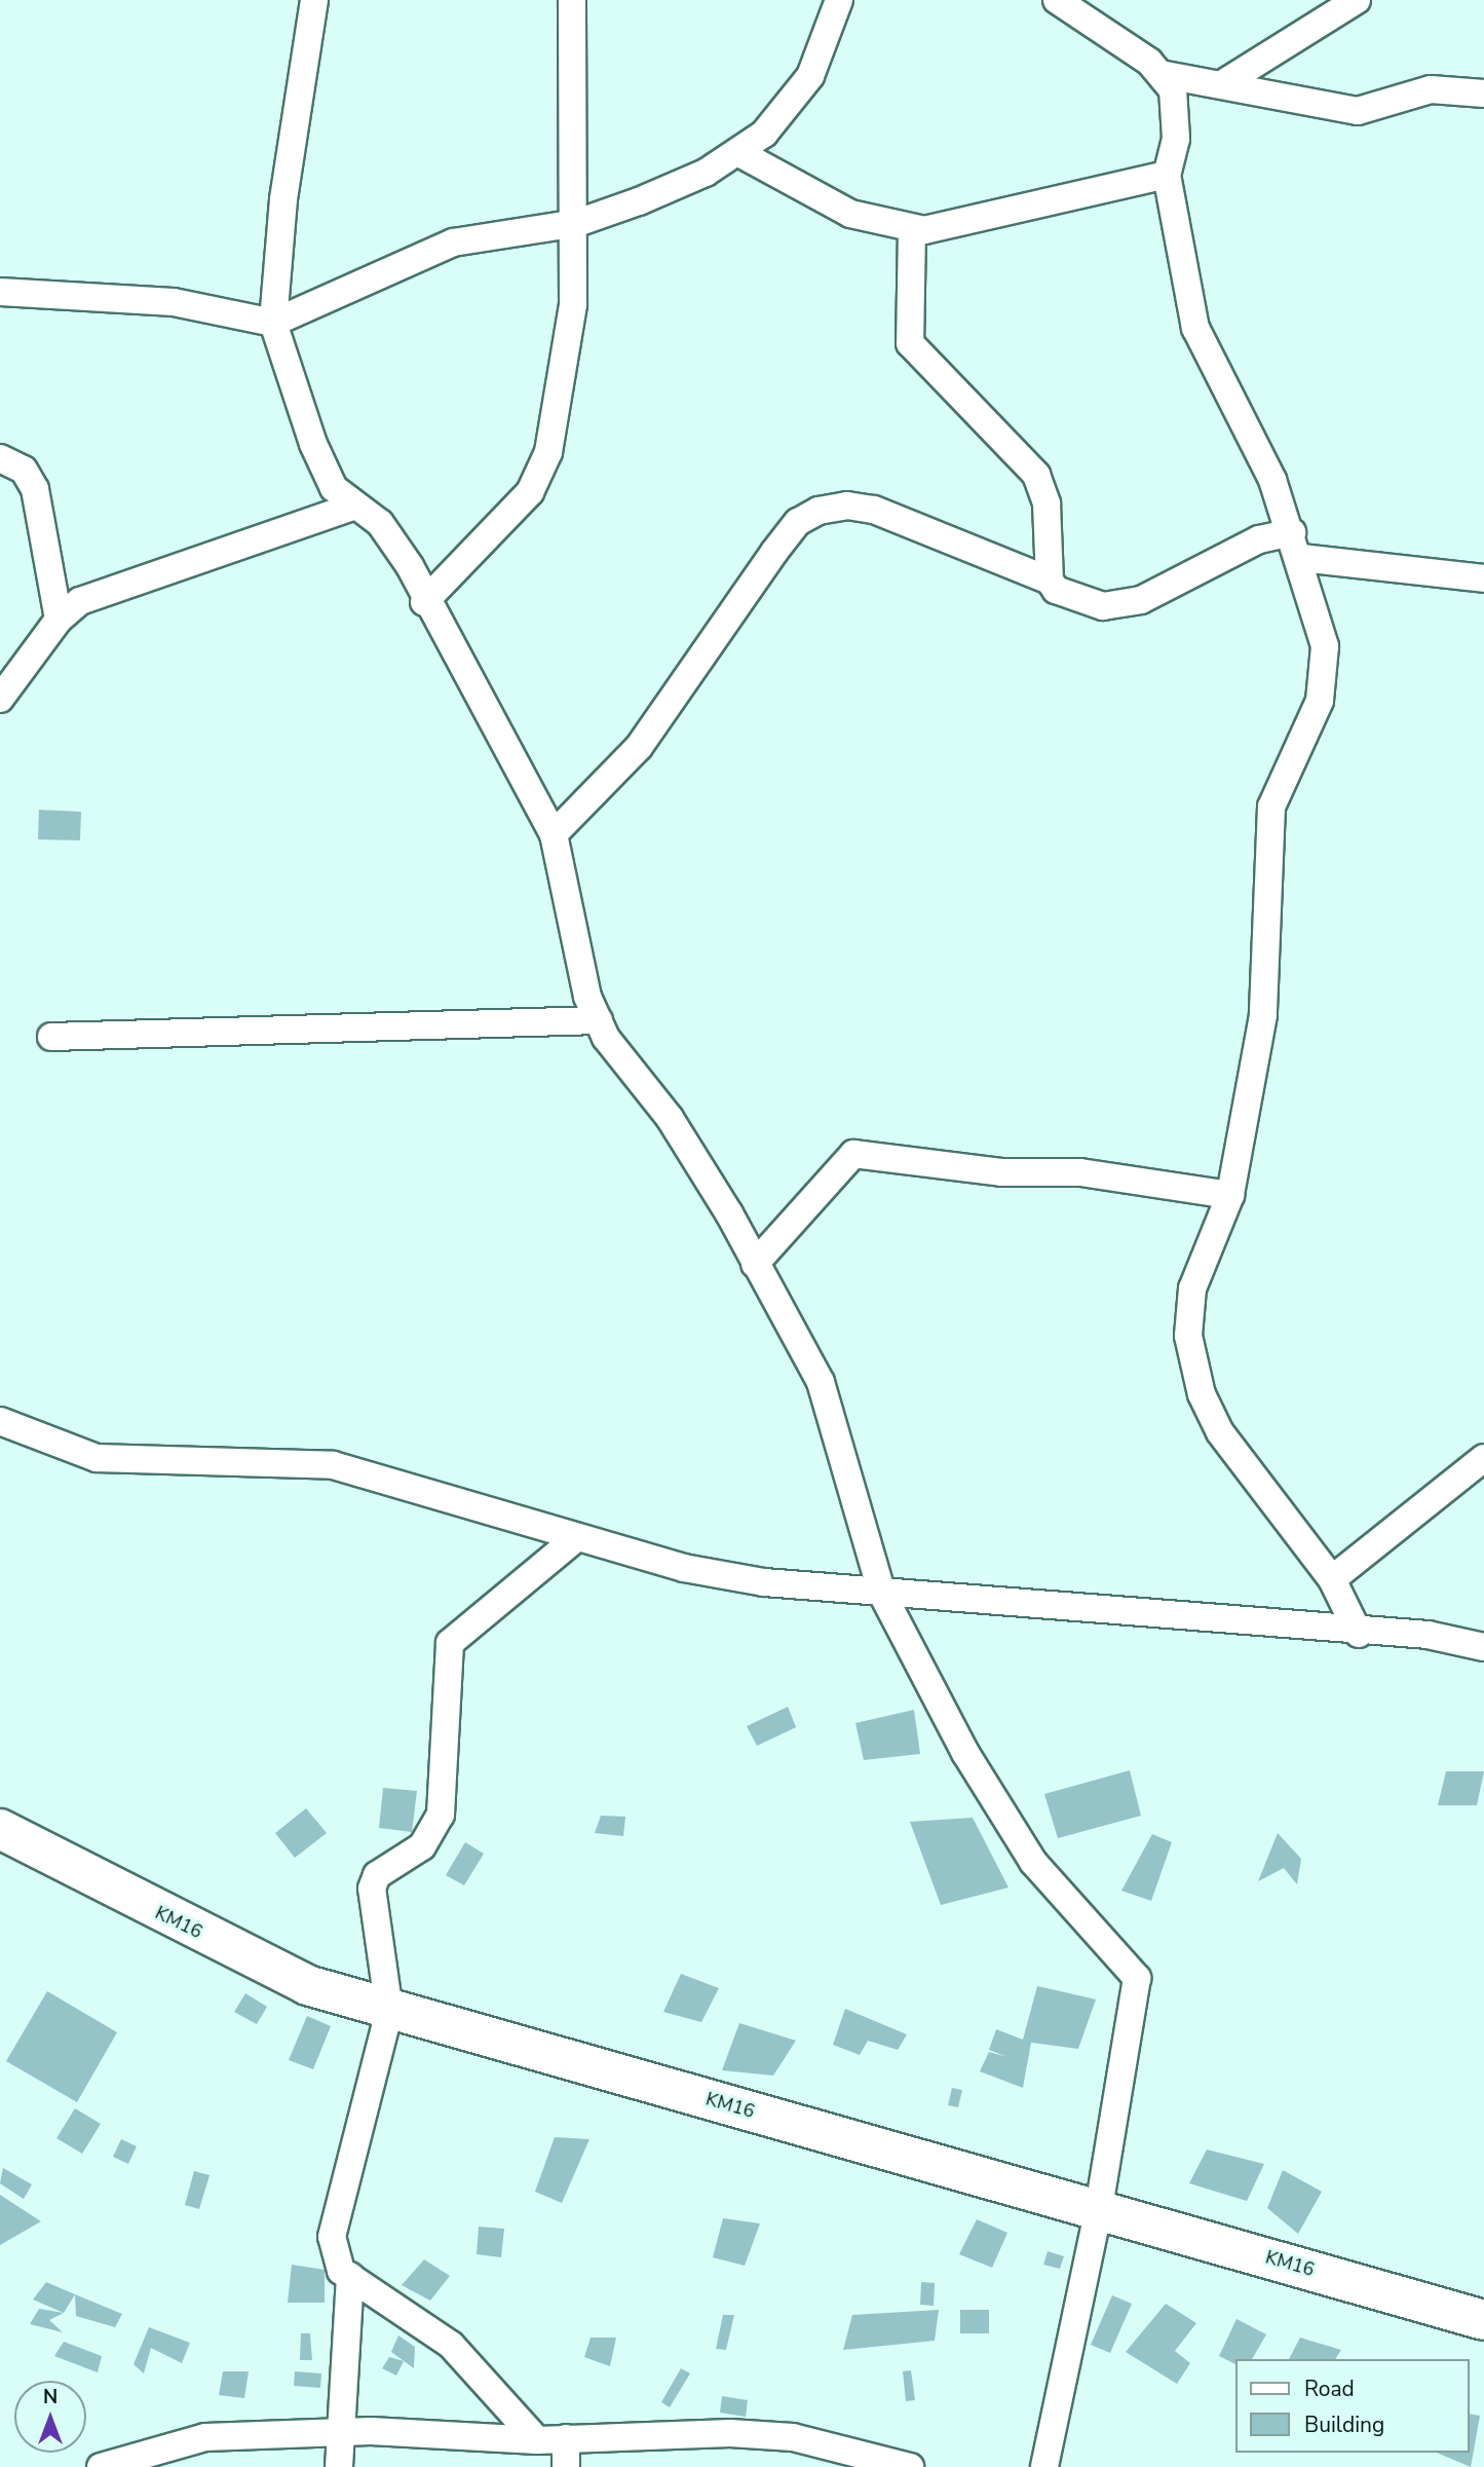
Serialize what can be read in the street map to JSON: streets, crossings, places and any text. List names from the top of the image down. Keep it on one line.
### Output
{"streets":{"street":["KM16"]},"legend":["Road","Building"],"north":"top"}
